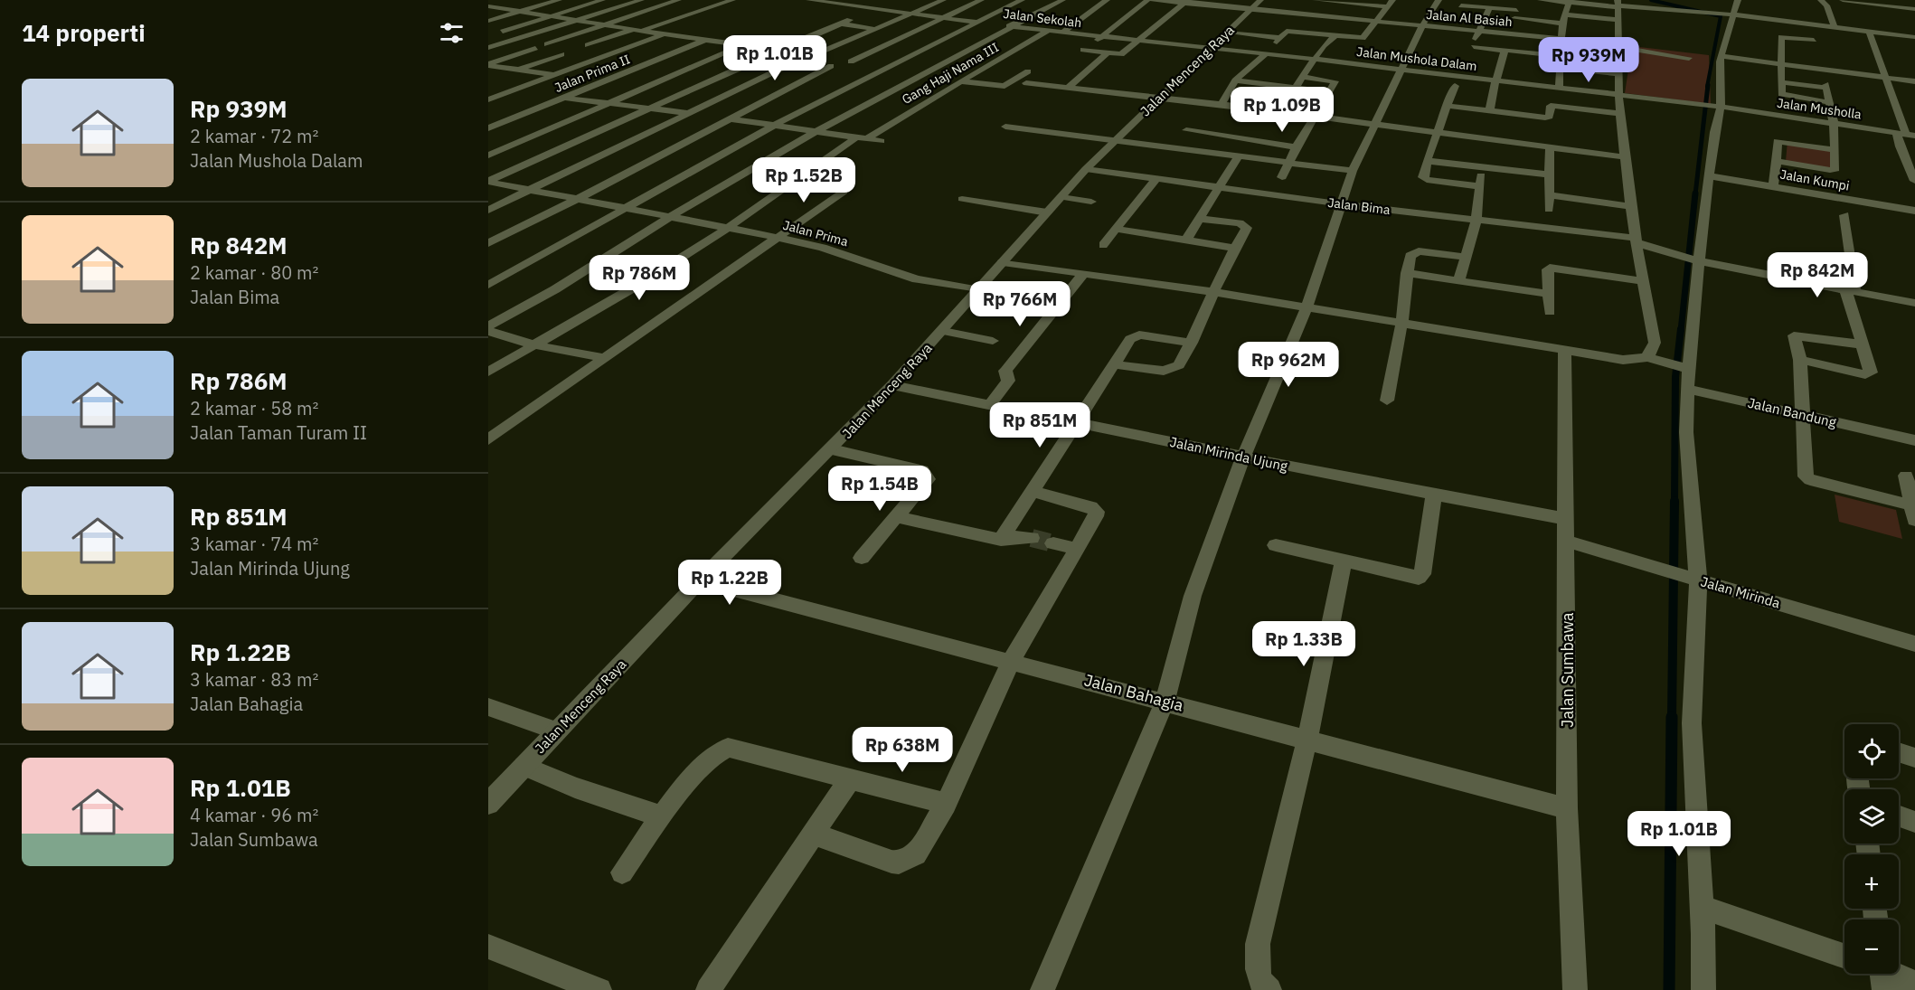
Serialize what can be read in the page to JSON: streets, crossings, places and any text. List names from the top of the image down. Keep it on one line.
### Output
{"streets":{"street":["Jalan Sekolah","Jalan Al Basiah","Jalan Mushola Dalam","Jalan Menceng Raya","Jalan Prima II","Gang Haji Nama III","Jalan Musholla","Jalan Kumpi","Jalan Bima","Jalan Prima","Jalan Bandung","Jalan Mirinda Ujung","Jalan Mirinda","Jalan Sumbawa","Jalan Bahagia"]},"crossings":[["Jalan Sekolah","Jalan Mushola Dalam"],["Jalan Sekolah","Jalan Menceng Raya"],["Jalan Sekolah","Gang Haji Nama III"],["Jalan Al Basiah","Jalan Menceng Raya"],["Jalan Mushola Dalam","Jalan Menceng Raya"],["Jalan Mushola Dalam","Jalan Musholla"],["Jalan Menceng Raya","Jalan Bima"],["Jalan Menceng Raya","Jalan Prima"],["Jalan Menceng Raya","Jalan Mirinda Ujung"],["Jalan Menceng Raya","Jalan Bahagia"],["Gang Haji Nama III","Jalan Prima"],["Jalan Mirinda Ujung","Jalan Sumbawa"],["Jalan Mirinda","Jalan Sumbawa"],["Jalan Sumbawa","Jalan Bahagia"]],"page":{"heading":"14 properti","price":["Rp 1.01B","Rp 939M","Rp 1.09B","Rp 1.52B","Rp 842M","Rp 786M","Rp 766M","Rp 962M","Rp 851M","Rp 1.54B","Rp 1.22B","Rp 1.33B","Rp 638M","Rp 1.01B"],"list":[{"name":"Rp 939M","note":"2 kamar · 72 m² · Jalan Mushola Dalam"},{"name":"Rp 842M","note":"2 kamar · 80 m² · Jalan Bima"},{"name":"Rp 786M","note":"2 kamar · 58 m² · Jalan Taman Turam II"},{"name":"Rp 851M","note":"3 kamar · 74 m² · Jalan Mirinda Ujung"},{"name":"Rp 1.22B","note":"3 kamar · 83 m² · Jalan Bahagia"},{"name":"Rp 1.01B","note":"4 kamar · 96 m² · Jalan Sumbawa"}],"map_buttons":["+","−"]}}
